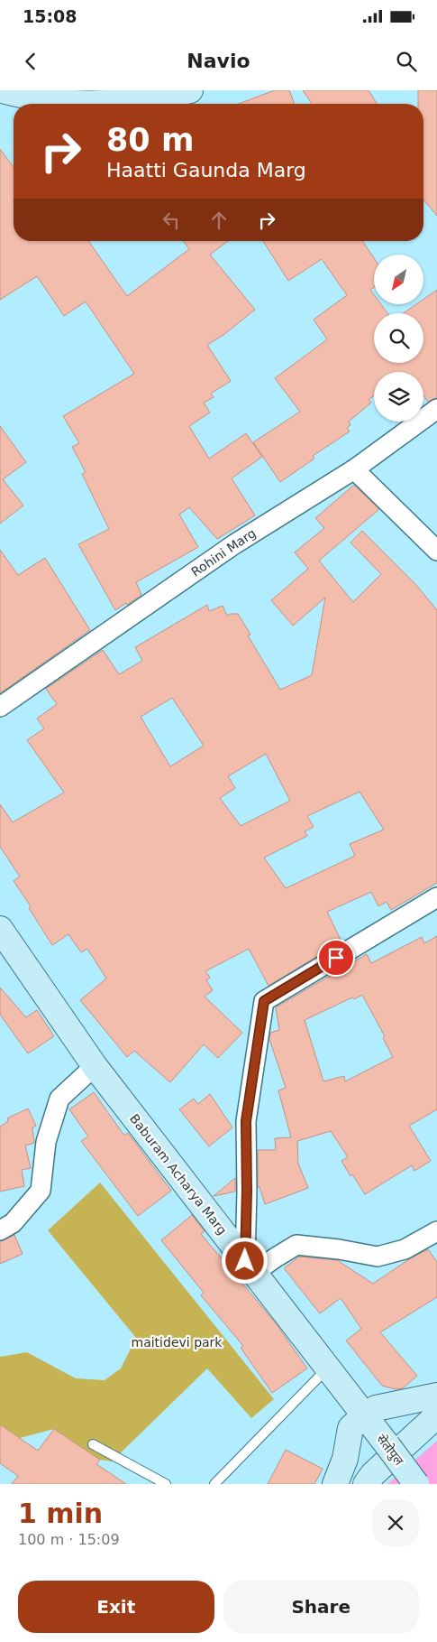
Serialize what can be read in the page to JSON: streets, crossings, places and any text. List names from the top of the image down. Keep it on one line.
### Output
{"streets":{"main road":["Baburam Acharya Marg","सेतोपुल"],"street":["Rohini Marg"]},"crossings":[["Baburam Acharya Marg","सेतोपुल"]],"parks":["maitidevi park"],"north":"bottom left","page":{"status":"15:08","header":"Navio","turn":["80 m","Haatti Gaunda Marg"],"heading":["1 min","100 m · 15:09"],"buttons":["Exit","Share"]}}
